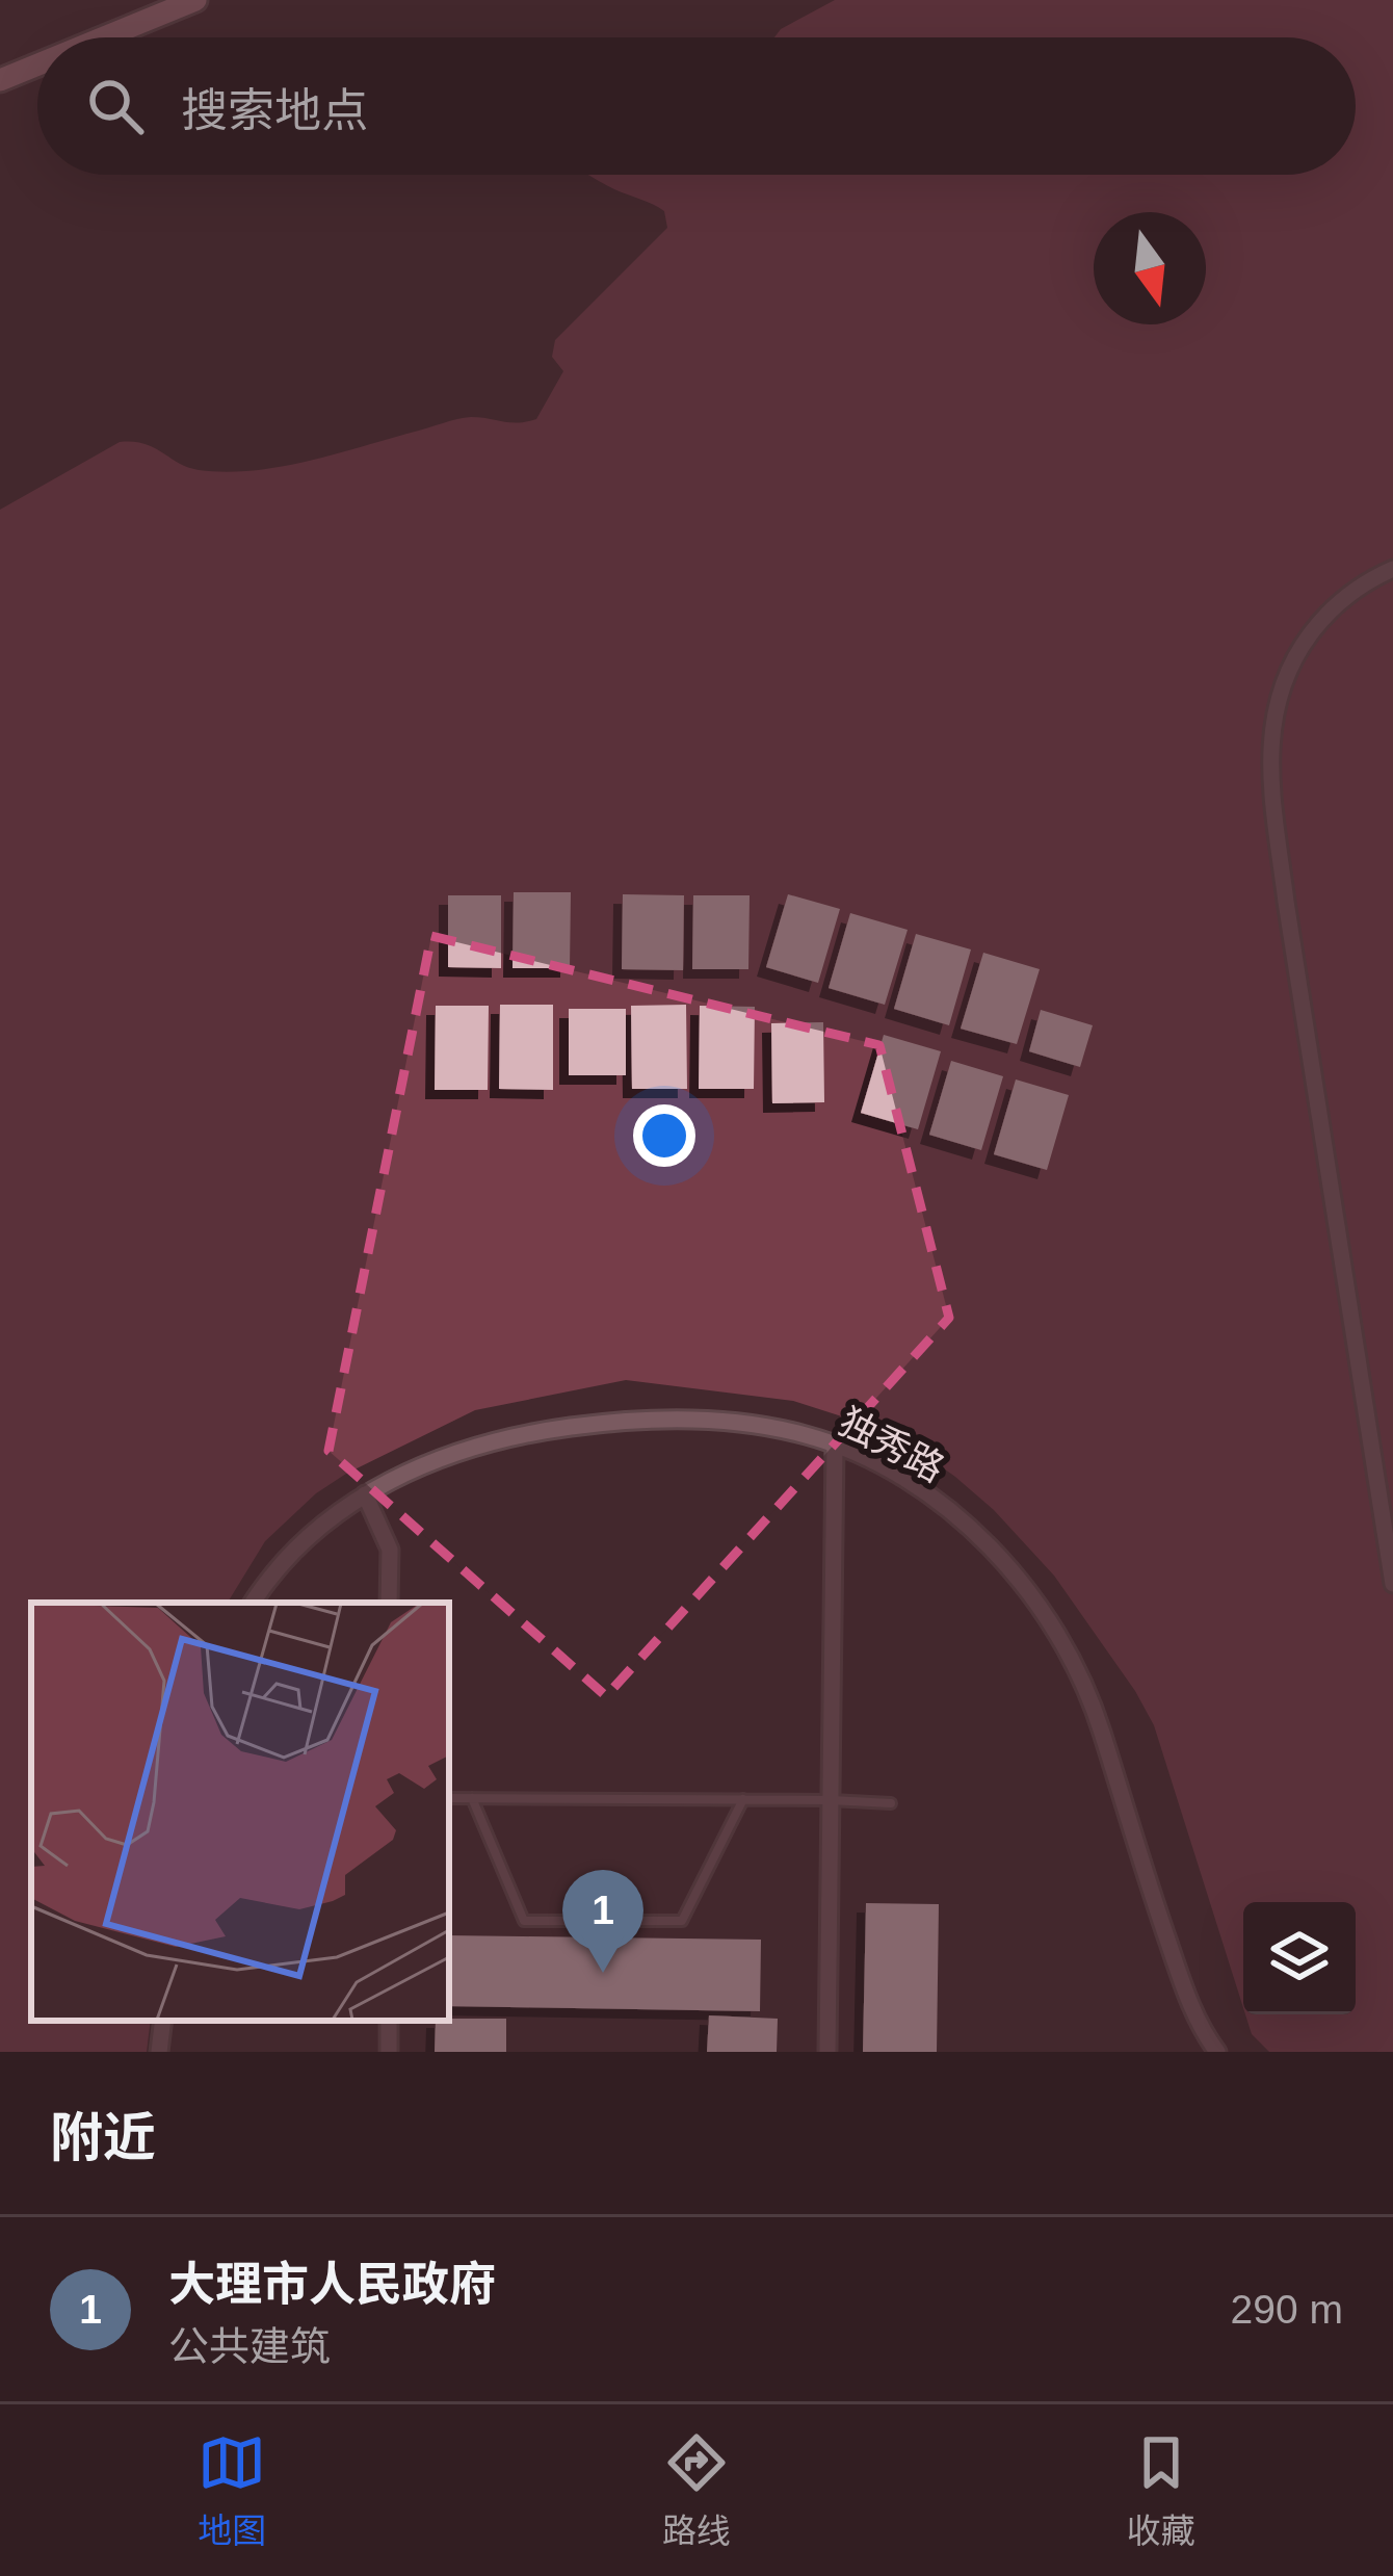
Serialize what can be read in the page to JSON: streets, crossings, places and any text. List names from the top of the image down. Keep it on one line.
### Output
{"streets":{"street":["独秀路"]},"north":"bottom","page":{"search":"搜索地点","pins":"1","heading":"附近","list":[{"mark":"1","name":"大理市人民政府","note":"公共建筑","value":"290 m"}],"nav":["地图","路线","收藏"]}}
